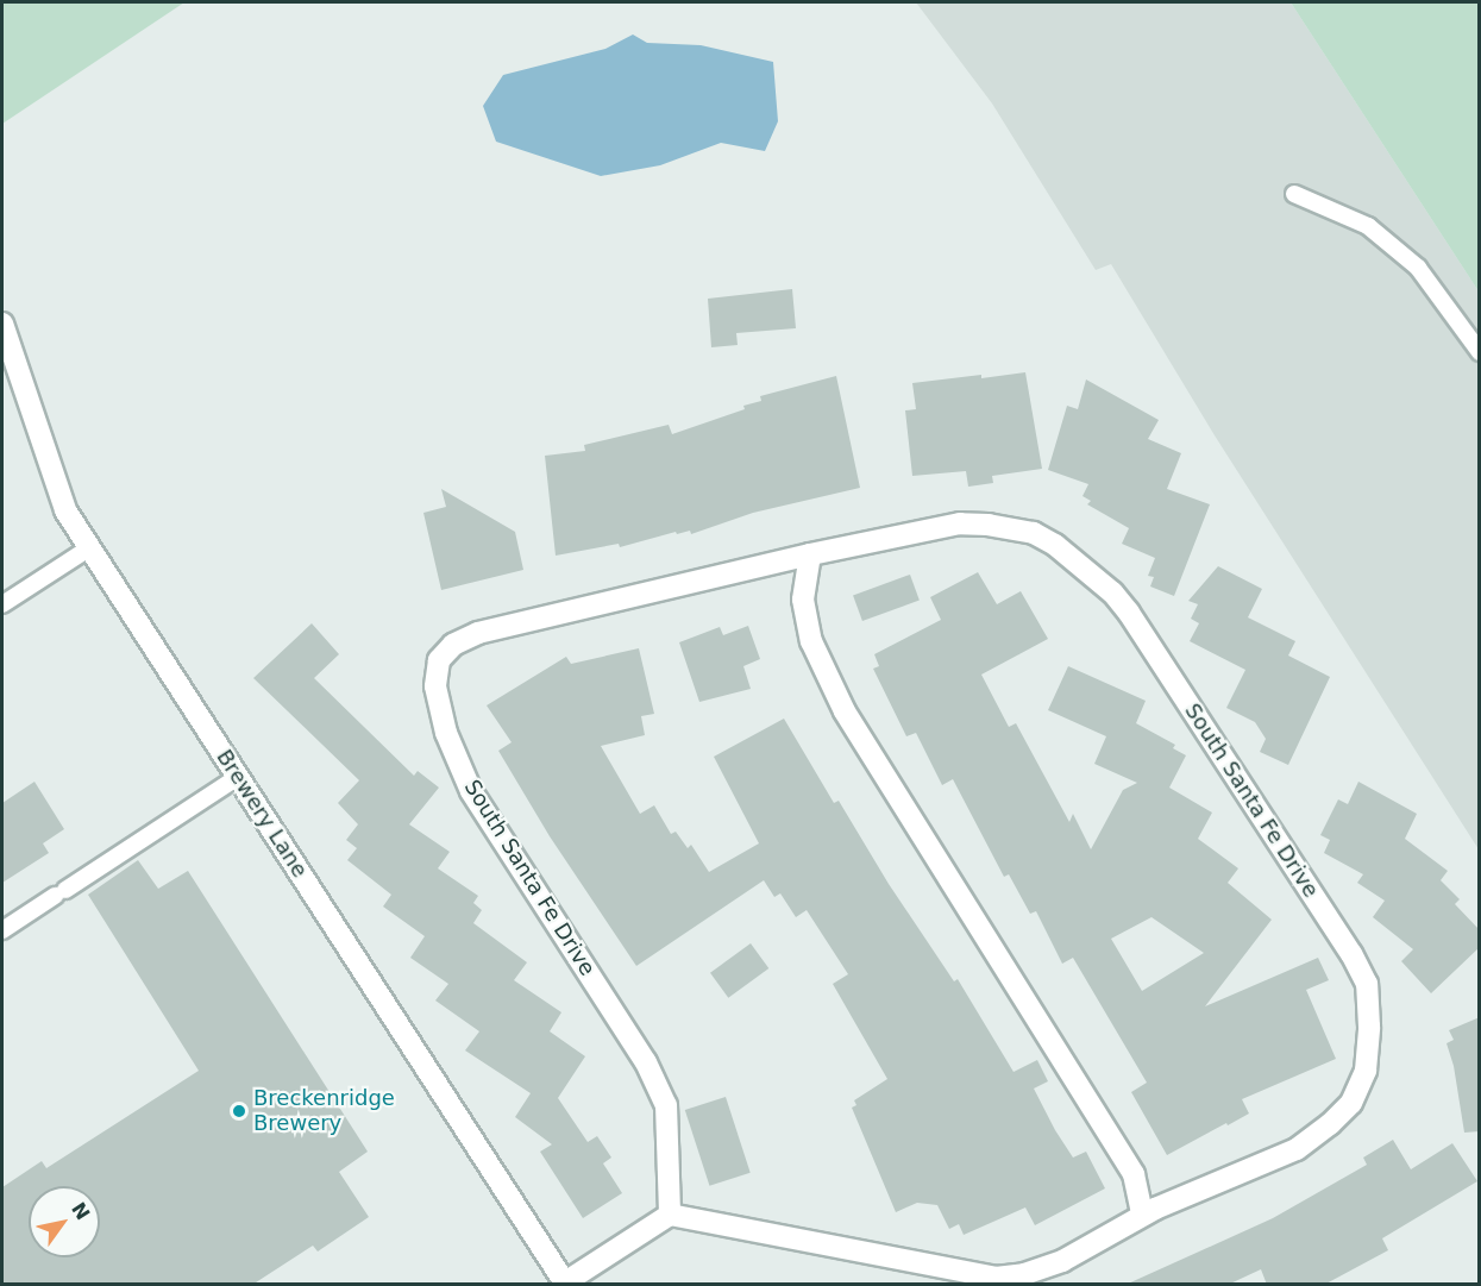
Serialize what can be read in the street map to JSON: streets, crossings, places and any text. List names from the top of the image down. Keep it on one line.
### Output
{"streets":{"street":["South Santa Fe Drive","Brewery Lane"]},"places":["Breckenridge Brewery"],"north":"top right"}
